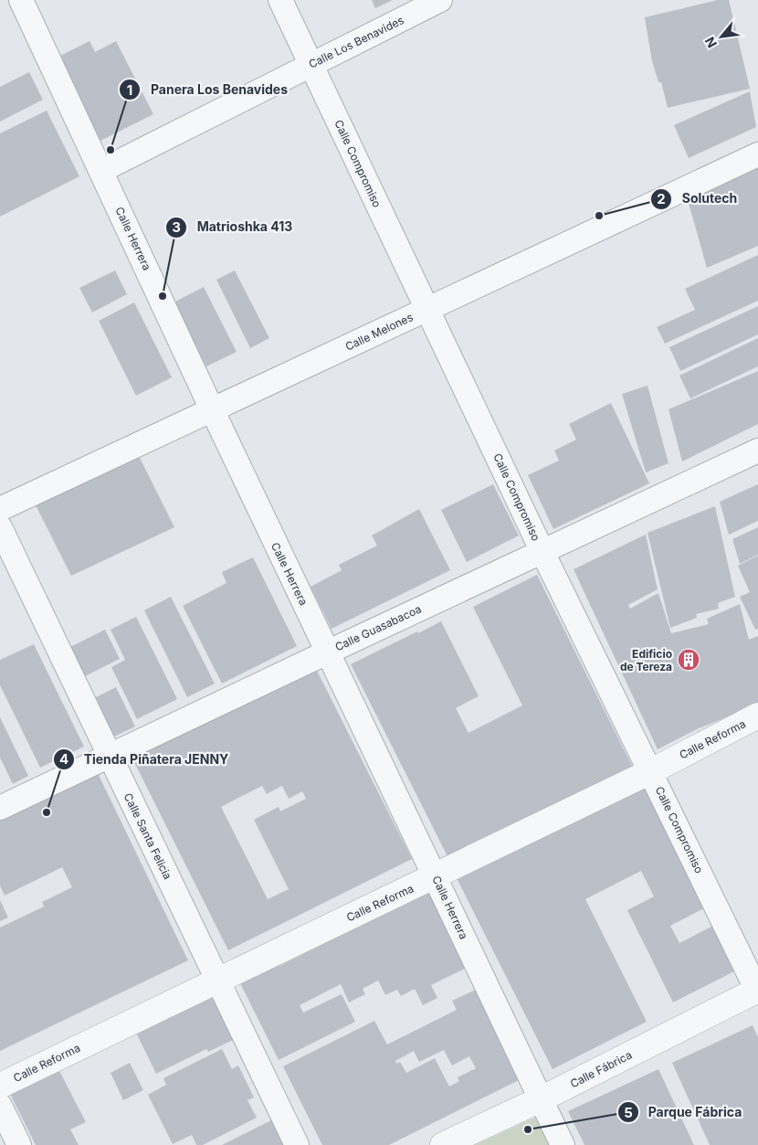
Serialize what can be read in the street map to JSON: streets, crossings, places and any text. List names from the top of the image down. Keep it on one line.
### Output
{"streets":{"street":["Calle Los Benavides","Calle Compromiso","Calle Herrera","Calle Melones","Calle Guasabacoa","Calle Reforma","Calle Santa Felicia","Calle Fábrica"]},"crossings":[["Calle Los Benavides","Calle Compromiso"],["Calle Los Benavides","Calle Herrera"],["Calle Compromiso","Calle Melones"],["Calle Compromiso","Calle Guasabacoa"],["Calle Compromiso","Calle Reforma"],["Calle Compromiso","Calle Fábrica"],["Calle Herrera","Calle Melones"],["Calle Herrera","Calle Guasabacoa"],["Calle Herrera","Calle Reforma"],["Calle Herrera","Calle Fábrica"],["Calle Guasabacoa","Calle Santa Felicia"],["Calle Reforma","Calle Santa Felicia"]],"places":{"other":["Panera Los Benavides","Solutech","Matrioshka 413","Tienda Piñatera JENNY","Parque Fábrica"],"building":["Edificio de Tereza"]},"north":"bottom left"}
